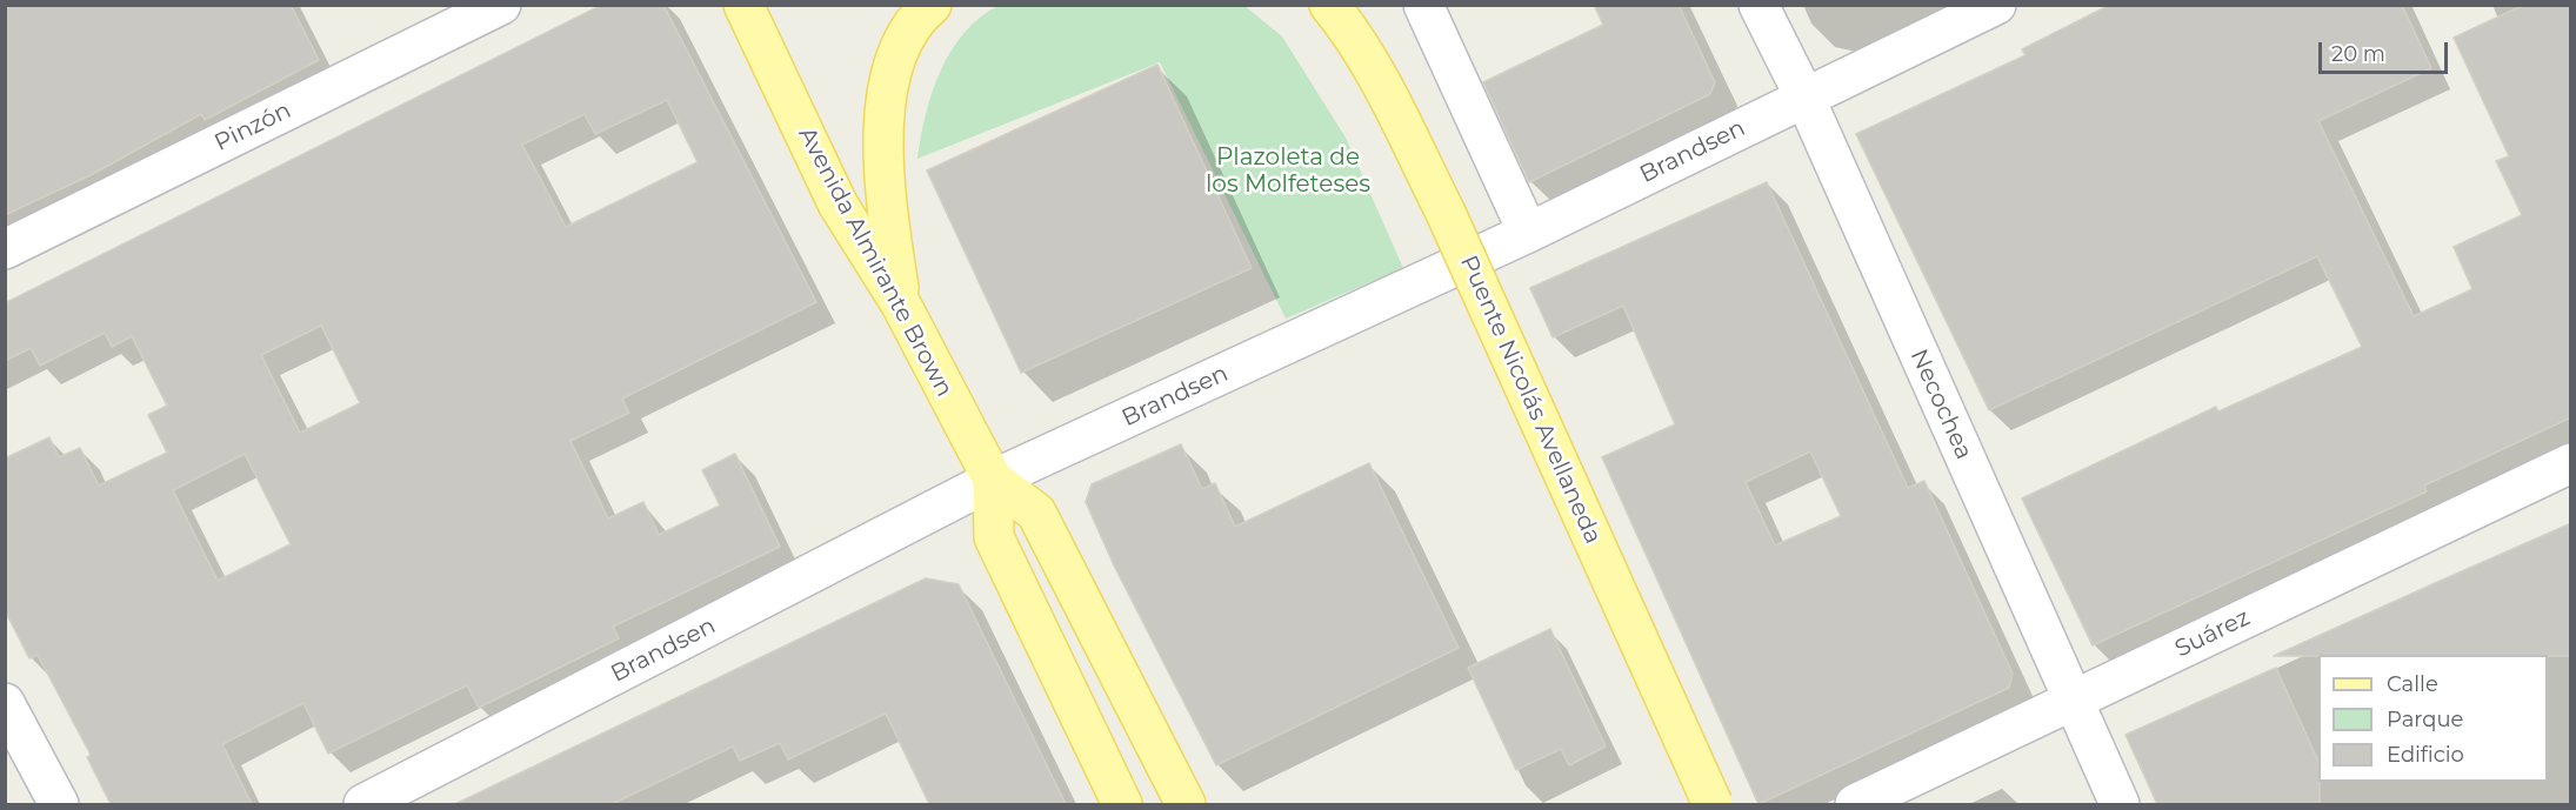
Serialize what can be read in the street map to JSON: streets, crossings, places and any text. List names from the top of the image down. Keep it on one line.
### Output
{"streets":{"main road":["Avenida Almirante Brown","Puente Nicolás Avellaneda"],"street":["Pinzón","Brandsen","Necochea","Suárez"]},"crossings":[["Brandsen","Avenida Almirante Brown"],["Brandsen","Necochea"],["Necochea","Suárez"]],"parks":["Plazoleta de los Molfeteses"],"legend":["Calle","Parque","Edificio"],"scale_bar":"20 m"}
